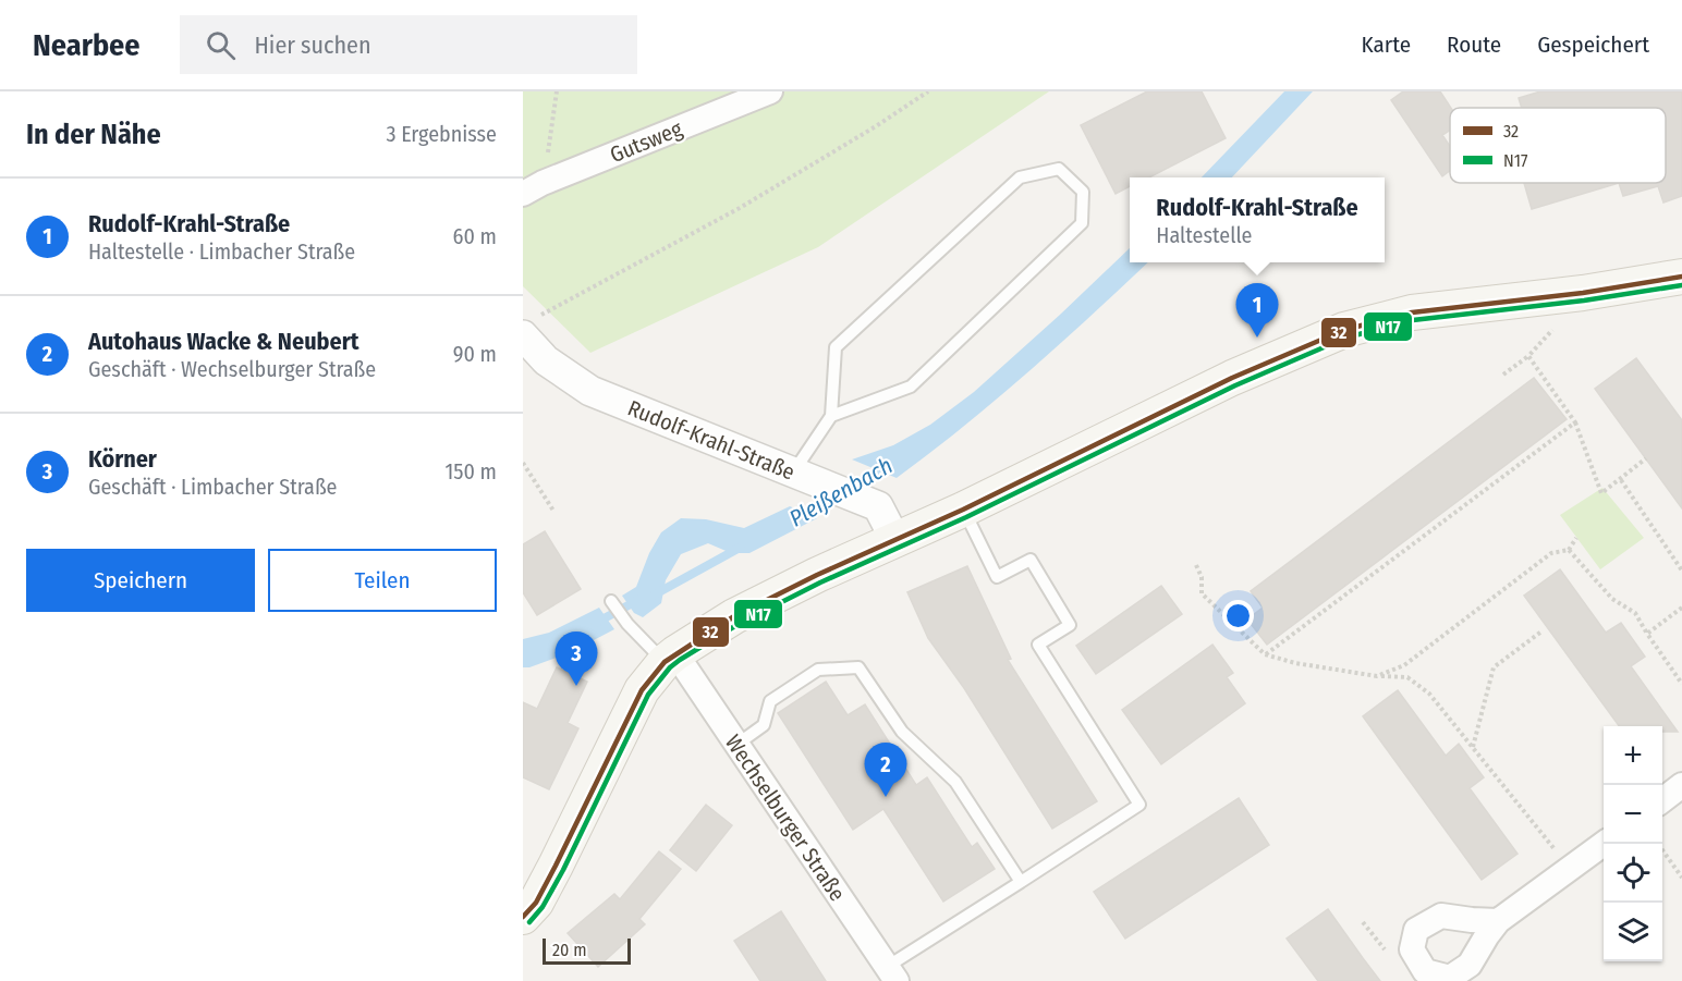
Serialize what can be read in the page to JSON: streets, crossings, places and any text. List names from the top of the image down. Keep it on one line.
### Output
{"streets":{"street":["Gutsweg","Rudolf-Krahl-Straße","Wechselburger Straße"]},"water":["Pleißenbach"],"lines":["transit line 32","transit line N17"],"legend":["32","N17"],"scale_bar":"20 m","page":{"header":"Nearbee","search":"Hier suchen","nav":["Karte","Route","Gespeichert"],"heading":["In der Nähe","3 Ergebnisse"],"list":[{"mark":"1","name":"Rudolf-Krahl-Straße","note":"Haltestelle · Limbacher Straße","value":"60 m"},{"mark":"2","name":"Autohaus Wacke & Neubert","note":"Geschäft · Wechselburger Straße","value":"90 m"},{"mark":"3","name":"Körner","note":"Geschäft · Limbacher Straße","value":"150 m"}],"popup":["Rudolf-Krahl-Straße","Haltestelle"],"pins":["1","3","2"],"buttons":["Speichern","Teilen"],"map_buttons":["+","−"],"scale":"20 m"}}
